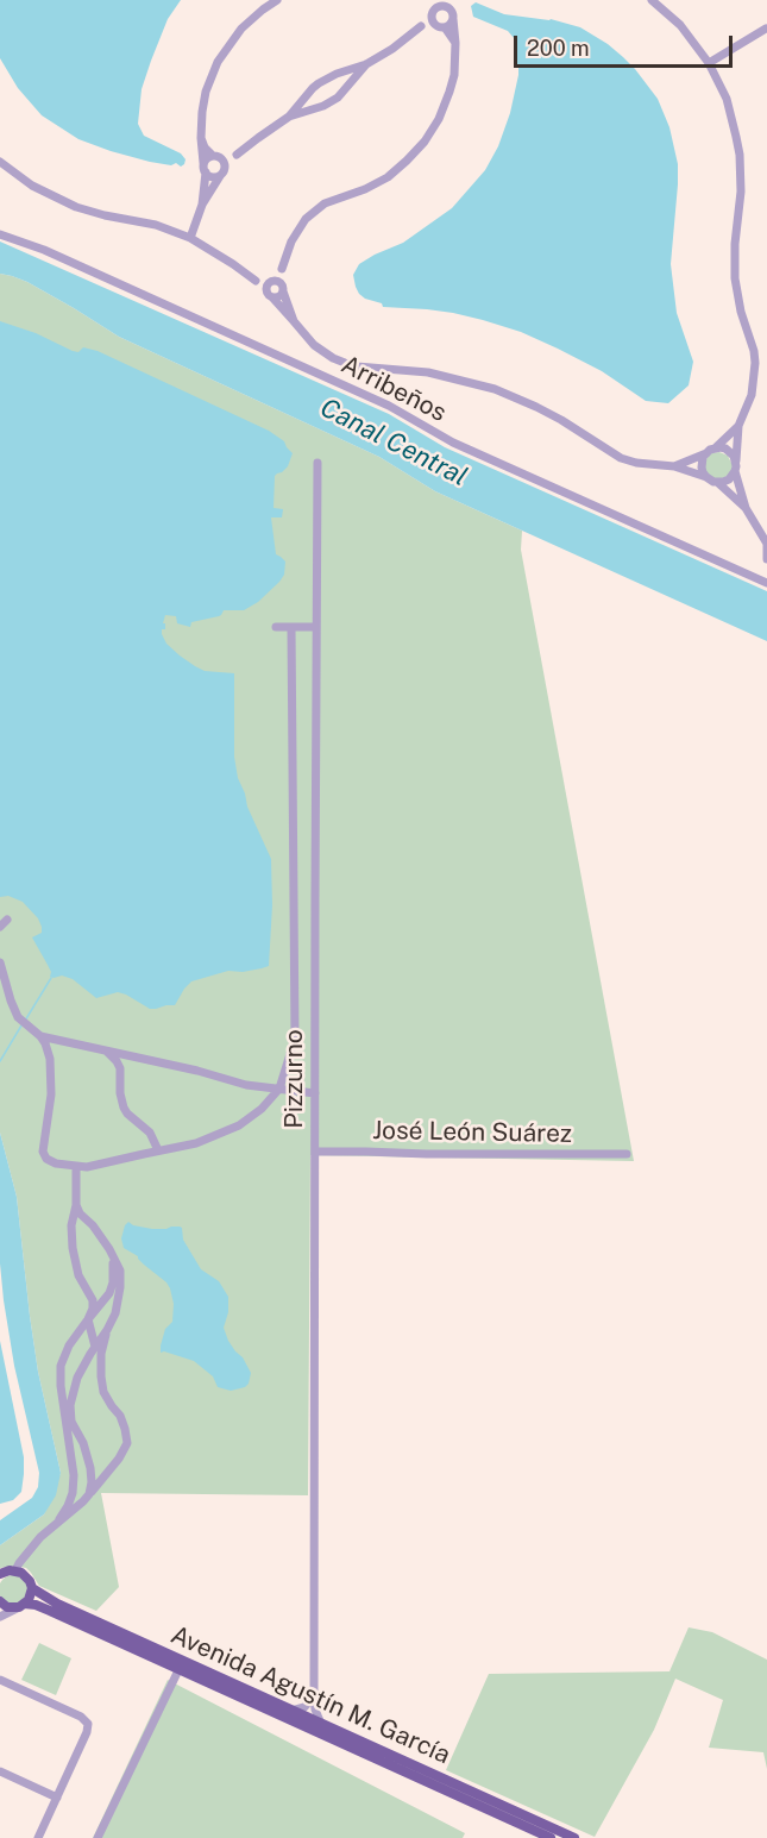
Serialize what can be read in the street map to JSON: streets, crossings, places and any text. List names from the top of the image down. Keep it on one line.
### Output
{"streets":{"main road":["Avenida Agustín M. García"],"street":["Arribeños","Pizzurno","José León Suárez"]},"crossings":[["Pizzurno","José León Suárez"],["Pizzurno","Avenida Agustín M. García"]],"water":["Canal Central"],"scale_bar":"200 m"}
